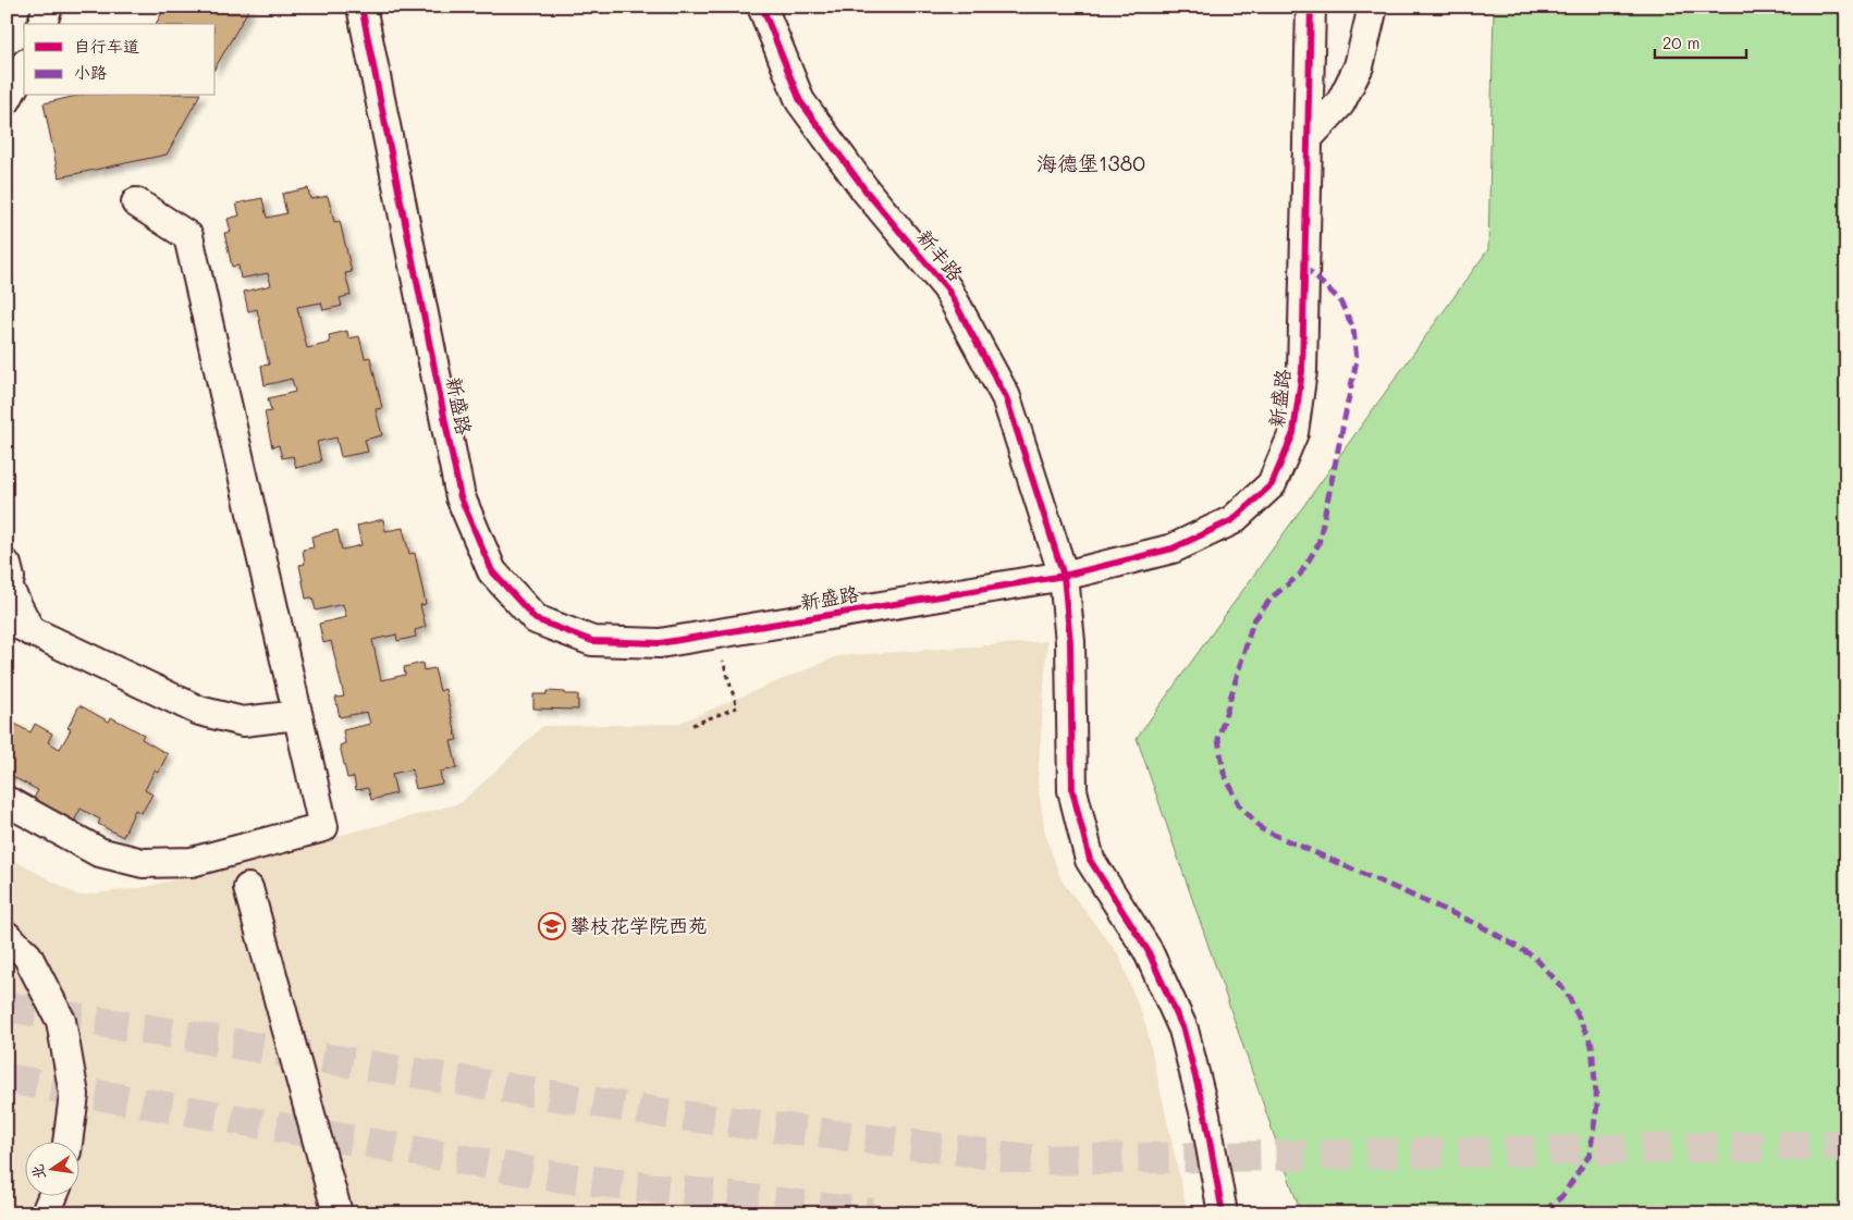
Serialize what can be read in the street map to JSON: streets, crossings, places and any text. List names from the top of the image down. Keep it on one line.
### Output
{"streets":{"street":["新丰路","新盛路"]},"crossings":[["新丰路","新盛路"]],"districts":["海德堡1380"],"places":{"school or university":["攀枝花学院西苑"]},"legend":["自行车道","小路"],"scale_bar":"20 m","north":"left"}
